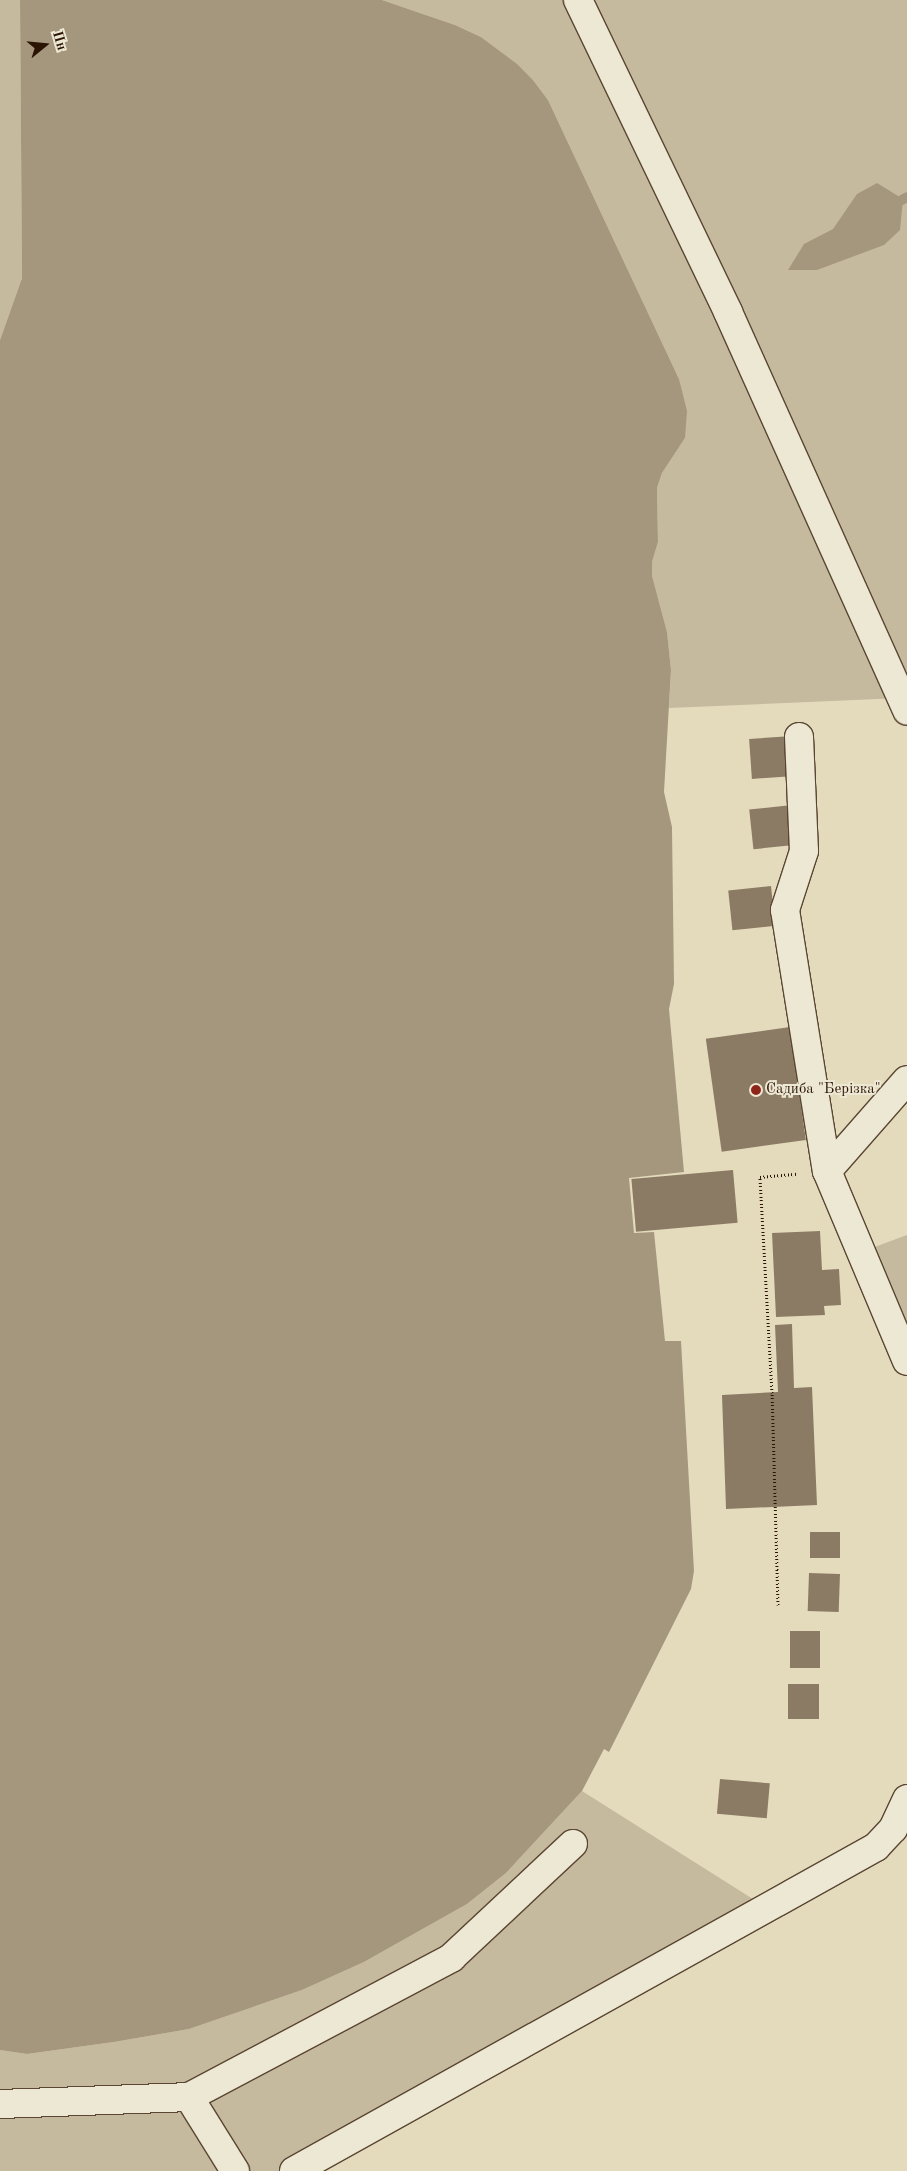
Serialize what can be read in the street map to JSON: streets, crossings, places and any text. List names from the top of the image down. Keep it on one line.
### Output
{"places":["Садиба \"Берізка\""],"north":"right"}
